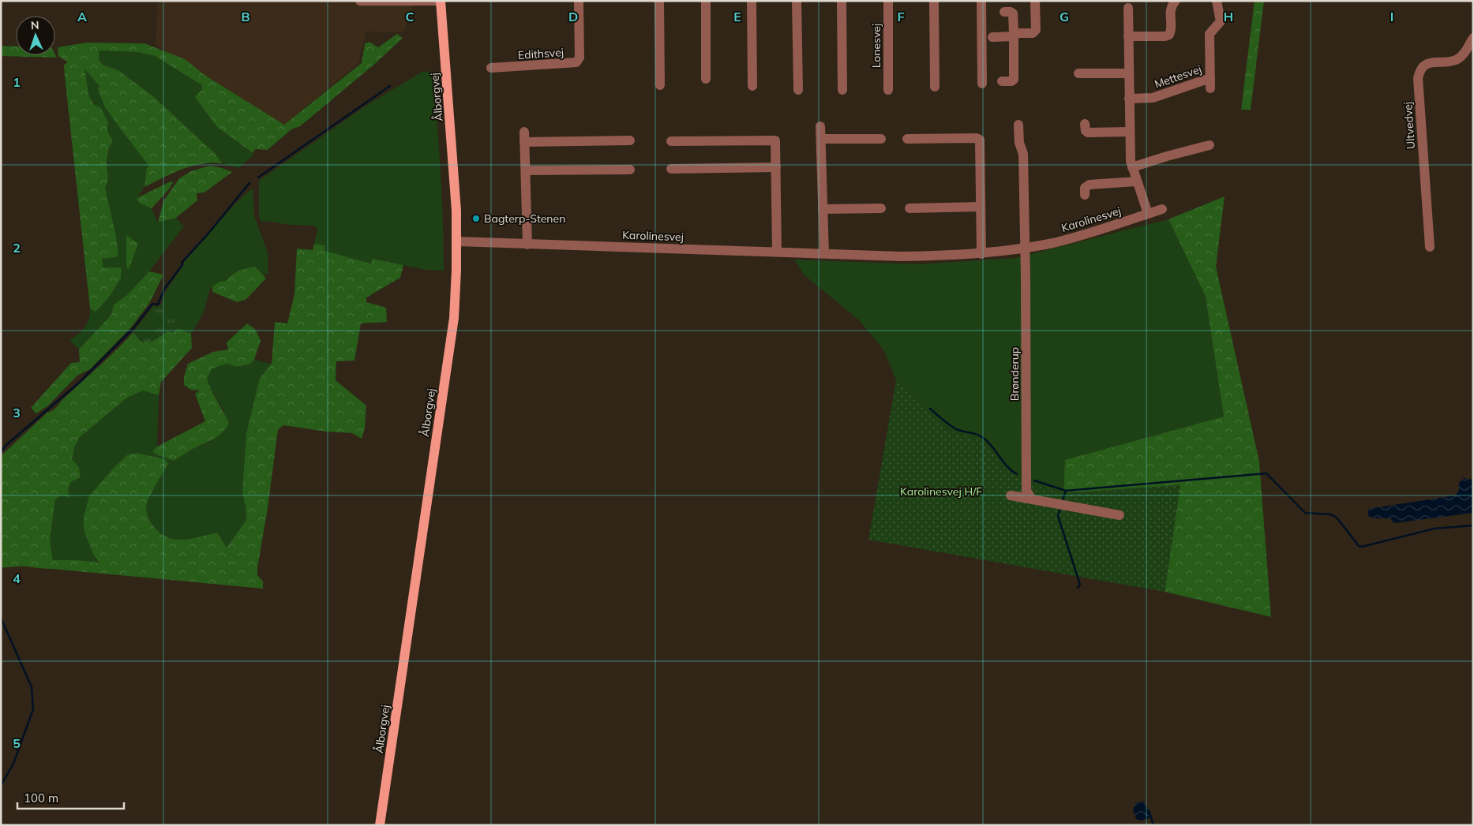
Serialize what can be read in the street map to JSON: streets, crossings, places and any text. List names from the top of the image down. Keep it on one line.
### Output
{"streets":{"main road":["Ålborgvej"],"street":["Lonesvej","Edithsvej","Mettesvej","Ultvedvej","Karolinesvej","Brønderup"]},"crossings":[["Ålborgvej","Karolinesvej"],["Karolinesvej","Brønderup"]],"parks":["Karolinesvej H/F"],"places":["Bagterp-Stenen"],"scale_bar":"100 m","north":"top","grid":{"columns":["A","B","C","D","E","F","G","H","I"],"rows":["1","2","3","4","5"]}}
